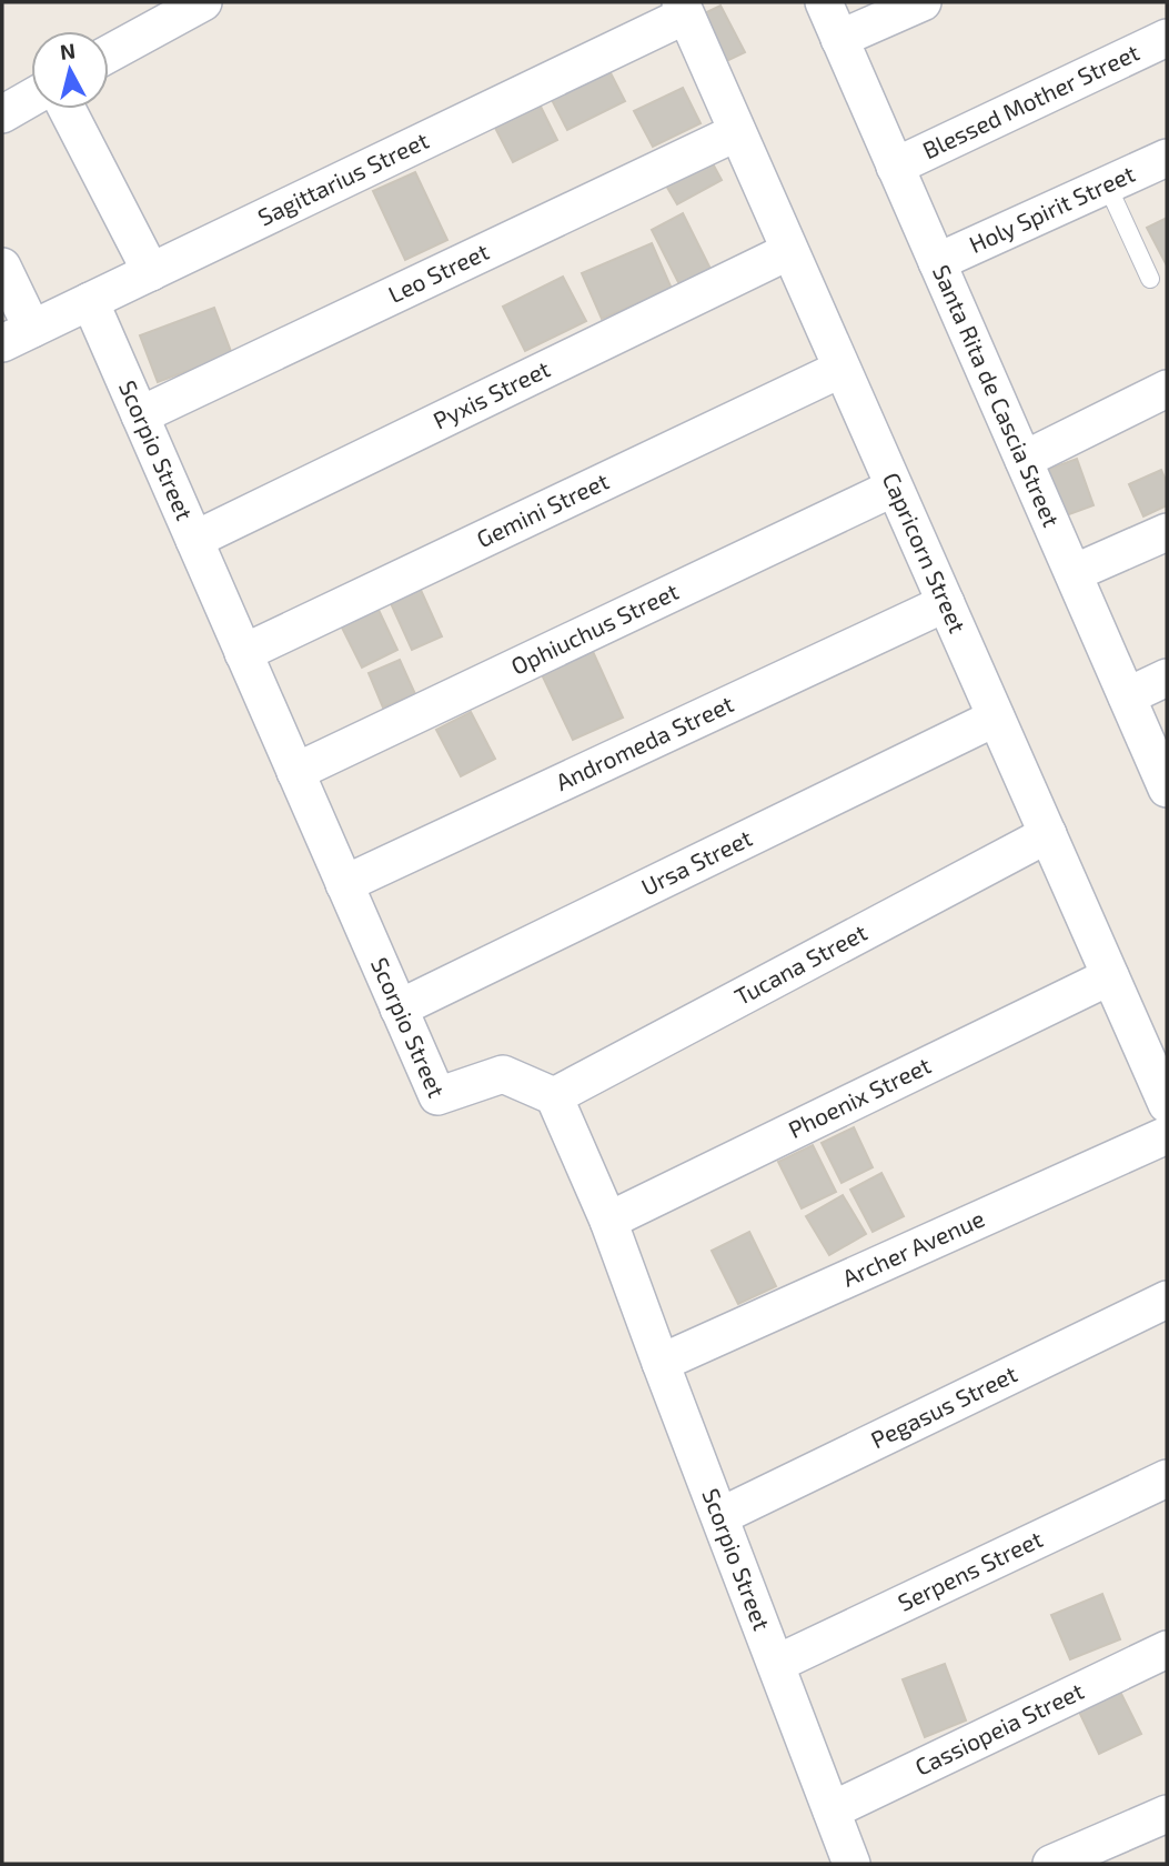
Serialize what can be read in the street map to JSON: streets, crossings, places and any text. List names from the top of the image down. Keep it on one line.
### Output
{"streets":{"street":["Blessed Mother Street","Sagittarius Street","Holy Spirit Street","Leo Street","Pyxis Street","Santa Rita de Cascia Street","Scorpio Street","Gemini Street","Capricorn Street","Ophiuchus Street","Andromeda Street","Ursa Street","Tucana Street","Phoenix Street","Archer Avenue","Pegasus Street","Serpens Street","Cassiopeia Street"]},"crossings":[["Blessed Mother Street","Santa Rita de Cascia Street"],["Sagittarius Street","Scorpio Street"],["Sagittarius Street","Capricorn Street"],["Holy Spirit Street","Santa Rita de Cascia Street"],["Leo Street","Scorpio Street"],["Leo Street","Capricorn Street"],["Pyxis Street","Scorpio Street"],["Pyxis Street","Capricorn Street"],["Scorpio Street","Gemini Street"],["Scorpio Street","Ophiuchus Street"],["Scorpio Street","Andromeda Street"],["Scorpio Street","Ursa Street"],["Scorpio Street","Tucana Street"],["Scorpio Street","Phoenix Street"],["Scorpio Street","Archer Avenue"],["Scorpio Street","Pegasus Street"],["Scorpio Street","Serpens Street"],["Scorpio Street","Cassiopeia Street"],["Gemini Street","Capricorn Street"],["Capricorn Street","Ophiuchus Street"],["Capricorn Street","Andromeda Street"],["Capricorn Street","Ursa Street"],["Capricorn Street","Tucana Street"],["Capricorn Street","Phoenix Street"]],"north":"top"}
